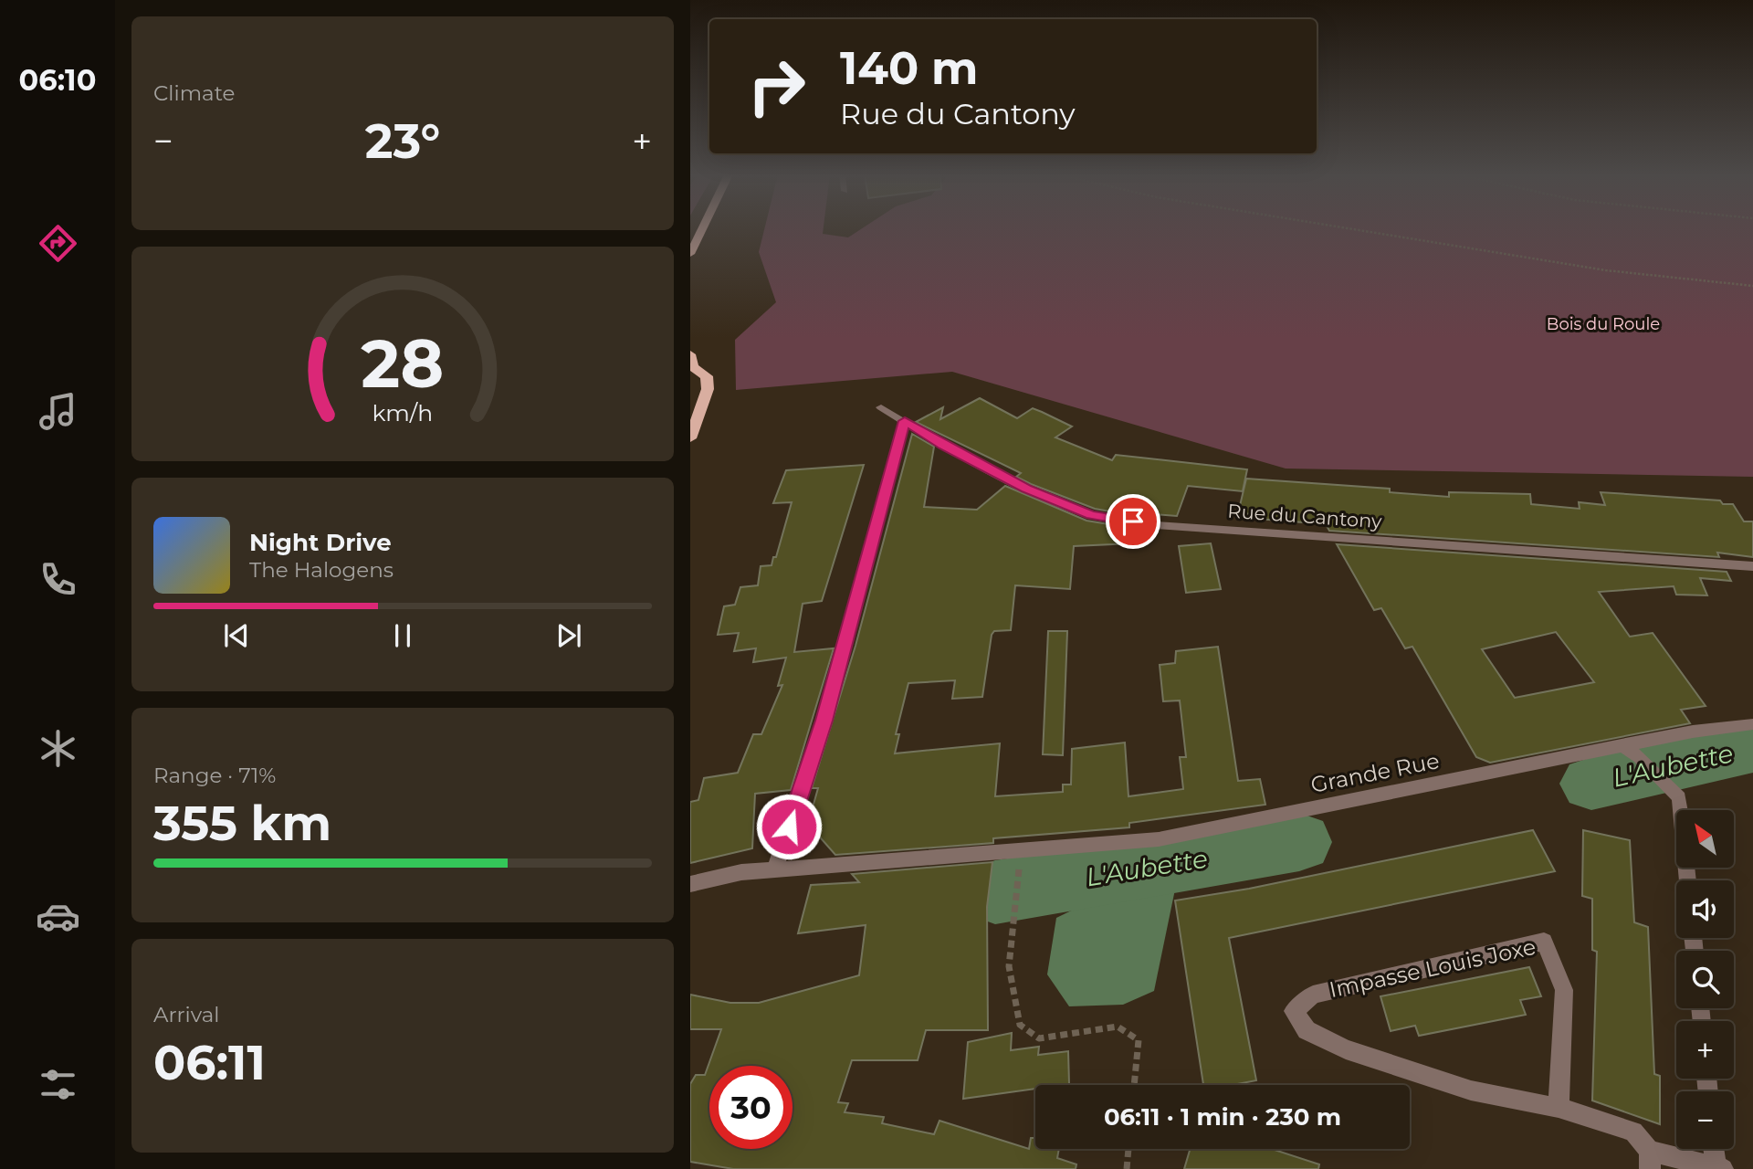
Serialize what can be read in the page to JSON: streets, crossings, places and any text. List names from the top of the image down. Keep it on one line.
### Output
{"streets":{"street":["Rue du Cantony","Grande Rue","Impasse Louis Joxe"]},"water":["L'Aubette"],"parks":["Bois du Roule"],"north":"top left","page":{"tabs":"06:10","tile":["Climate",["Range · 71%","355 km"],["Arrival","06:11"]],"turn":["140 m","Rue du Cantony"],"heat":["−","23°","+"],"song":["Night Drive","The Halogens"],"map_buttons":["+","−"],"limit":"30","trip":"06:11 · 1 min · 230 m","gauge":["28","km/h"]}}
